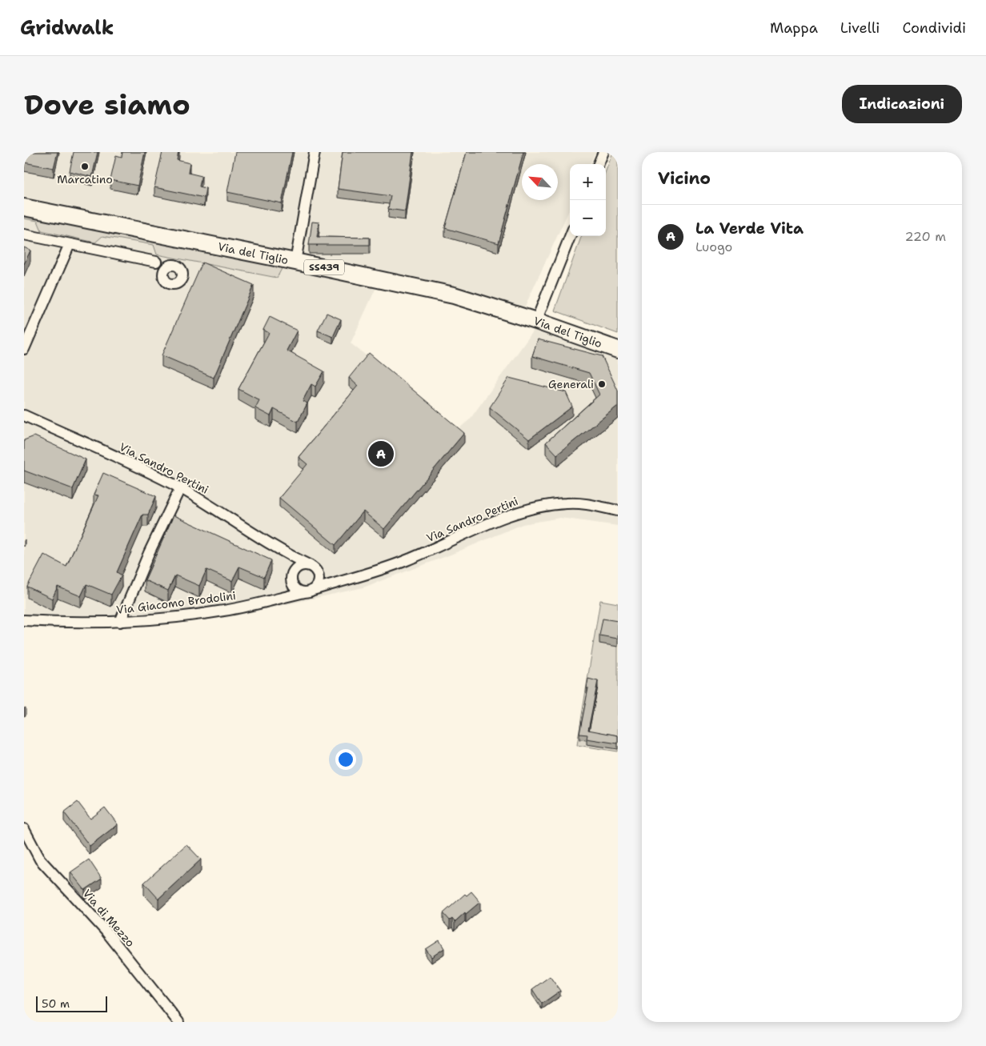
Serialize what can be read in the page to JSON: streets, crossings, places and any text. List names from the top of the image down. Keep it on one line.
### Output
{"streets":{"main road":["Via del Tiglio","SS439"],"street":["Via Sandro Pertini","Via Giacomo Brodolini","Via di Mezzo"]},"crossings":[["Via Sandro Pertini","Via Giacomo Brodolini"]],"places":["Marcatino","Generali"],"scale_bar":"50 m","north":"top left","page":{"header":"Gridwalk","nav":["Mappa","Livelli","Condividi"],"buttons":"Indicazioni","title":"Dove siamo","heading":"Vicino","map_buttons":["+","−"],"list":[{"mark":"A","name":"La Verde Vita","note":"Luogo","value":"220 m"}],"pins":"A","scale":"50 m"}}
